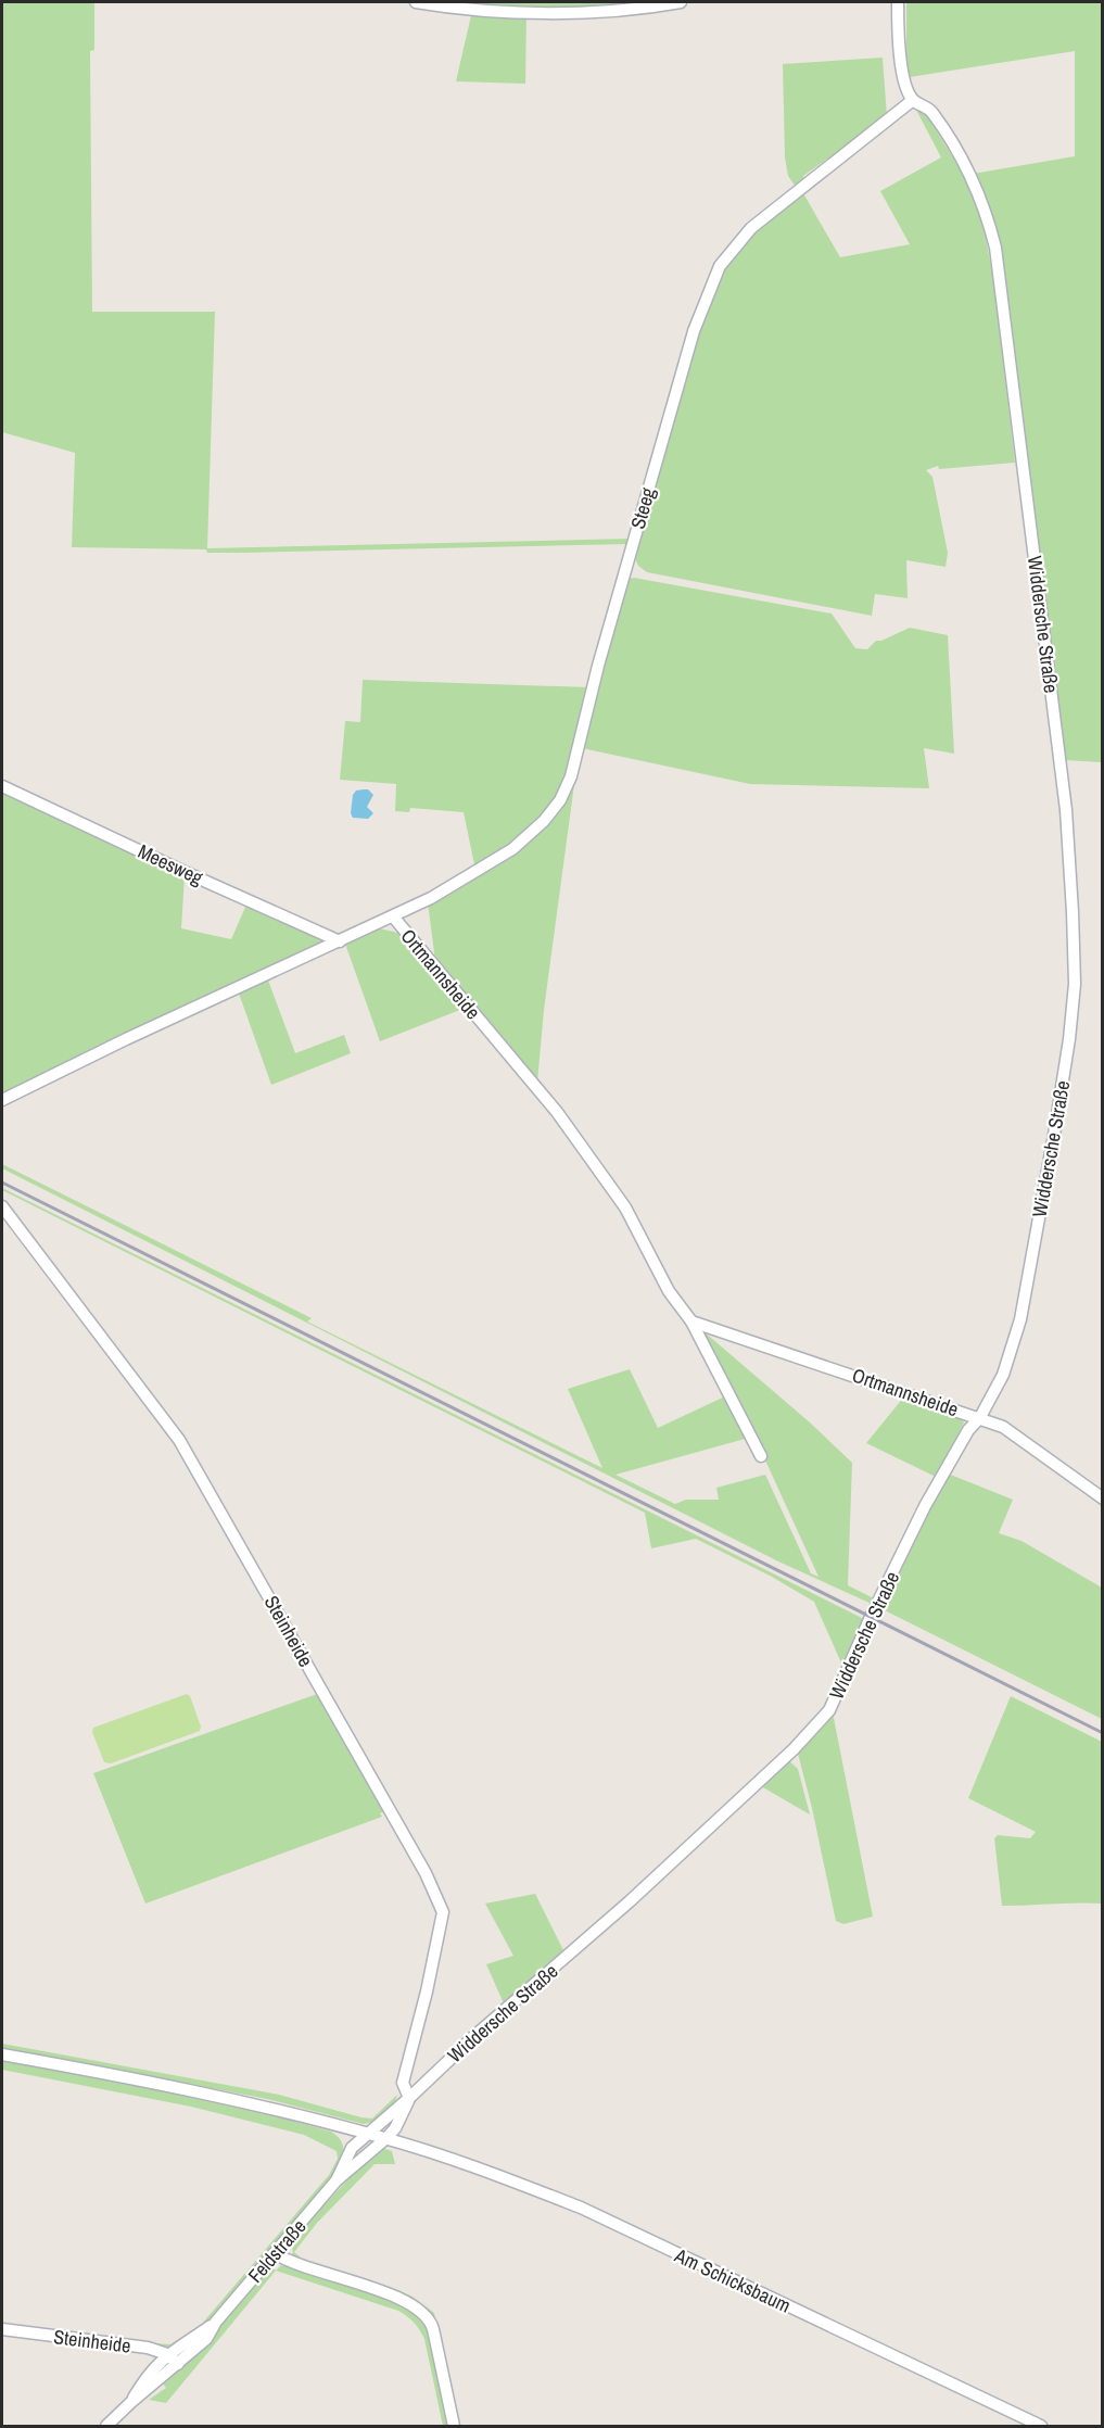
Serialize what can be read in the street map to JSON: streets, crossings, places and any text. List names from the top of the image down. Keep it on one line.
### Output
{"streets":{"street":["Steeg","Widdersche Straße","Meesweg","Ortmannsheide","Steinheide","Feldstraße","Am Schicksbaum"]},"crossings":[["Steeg","Widdersche Straße"],["Steeg","Ortmannsheide"],["Widdersche Straße","Ortmannsheide"],["Widdersche Straße","Steinheide"],["Widdersche Straße","Feldstraße"],["Widdersche Straße","Am Schicksbaum"],["Meesweg","Ortmannsheide"],["Steinheide","Feldstraße"],["Feldstraße","Am Schicksbaum"]]}
